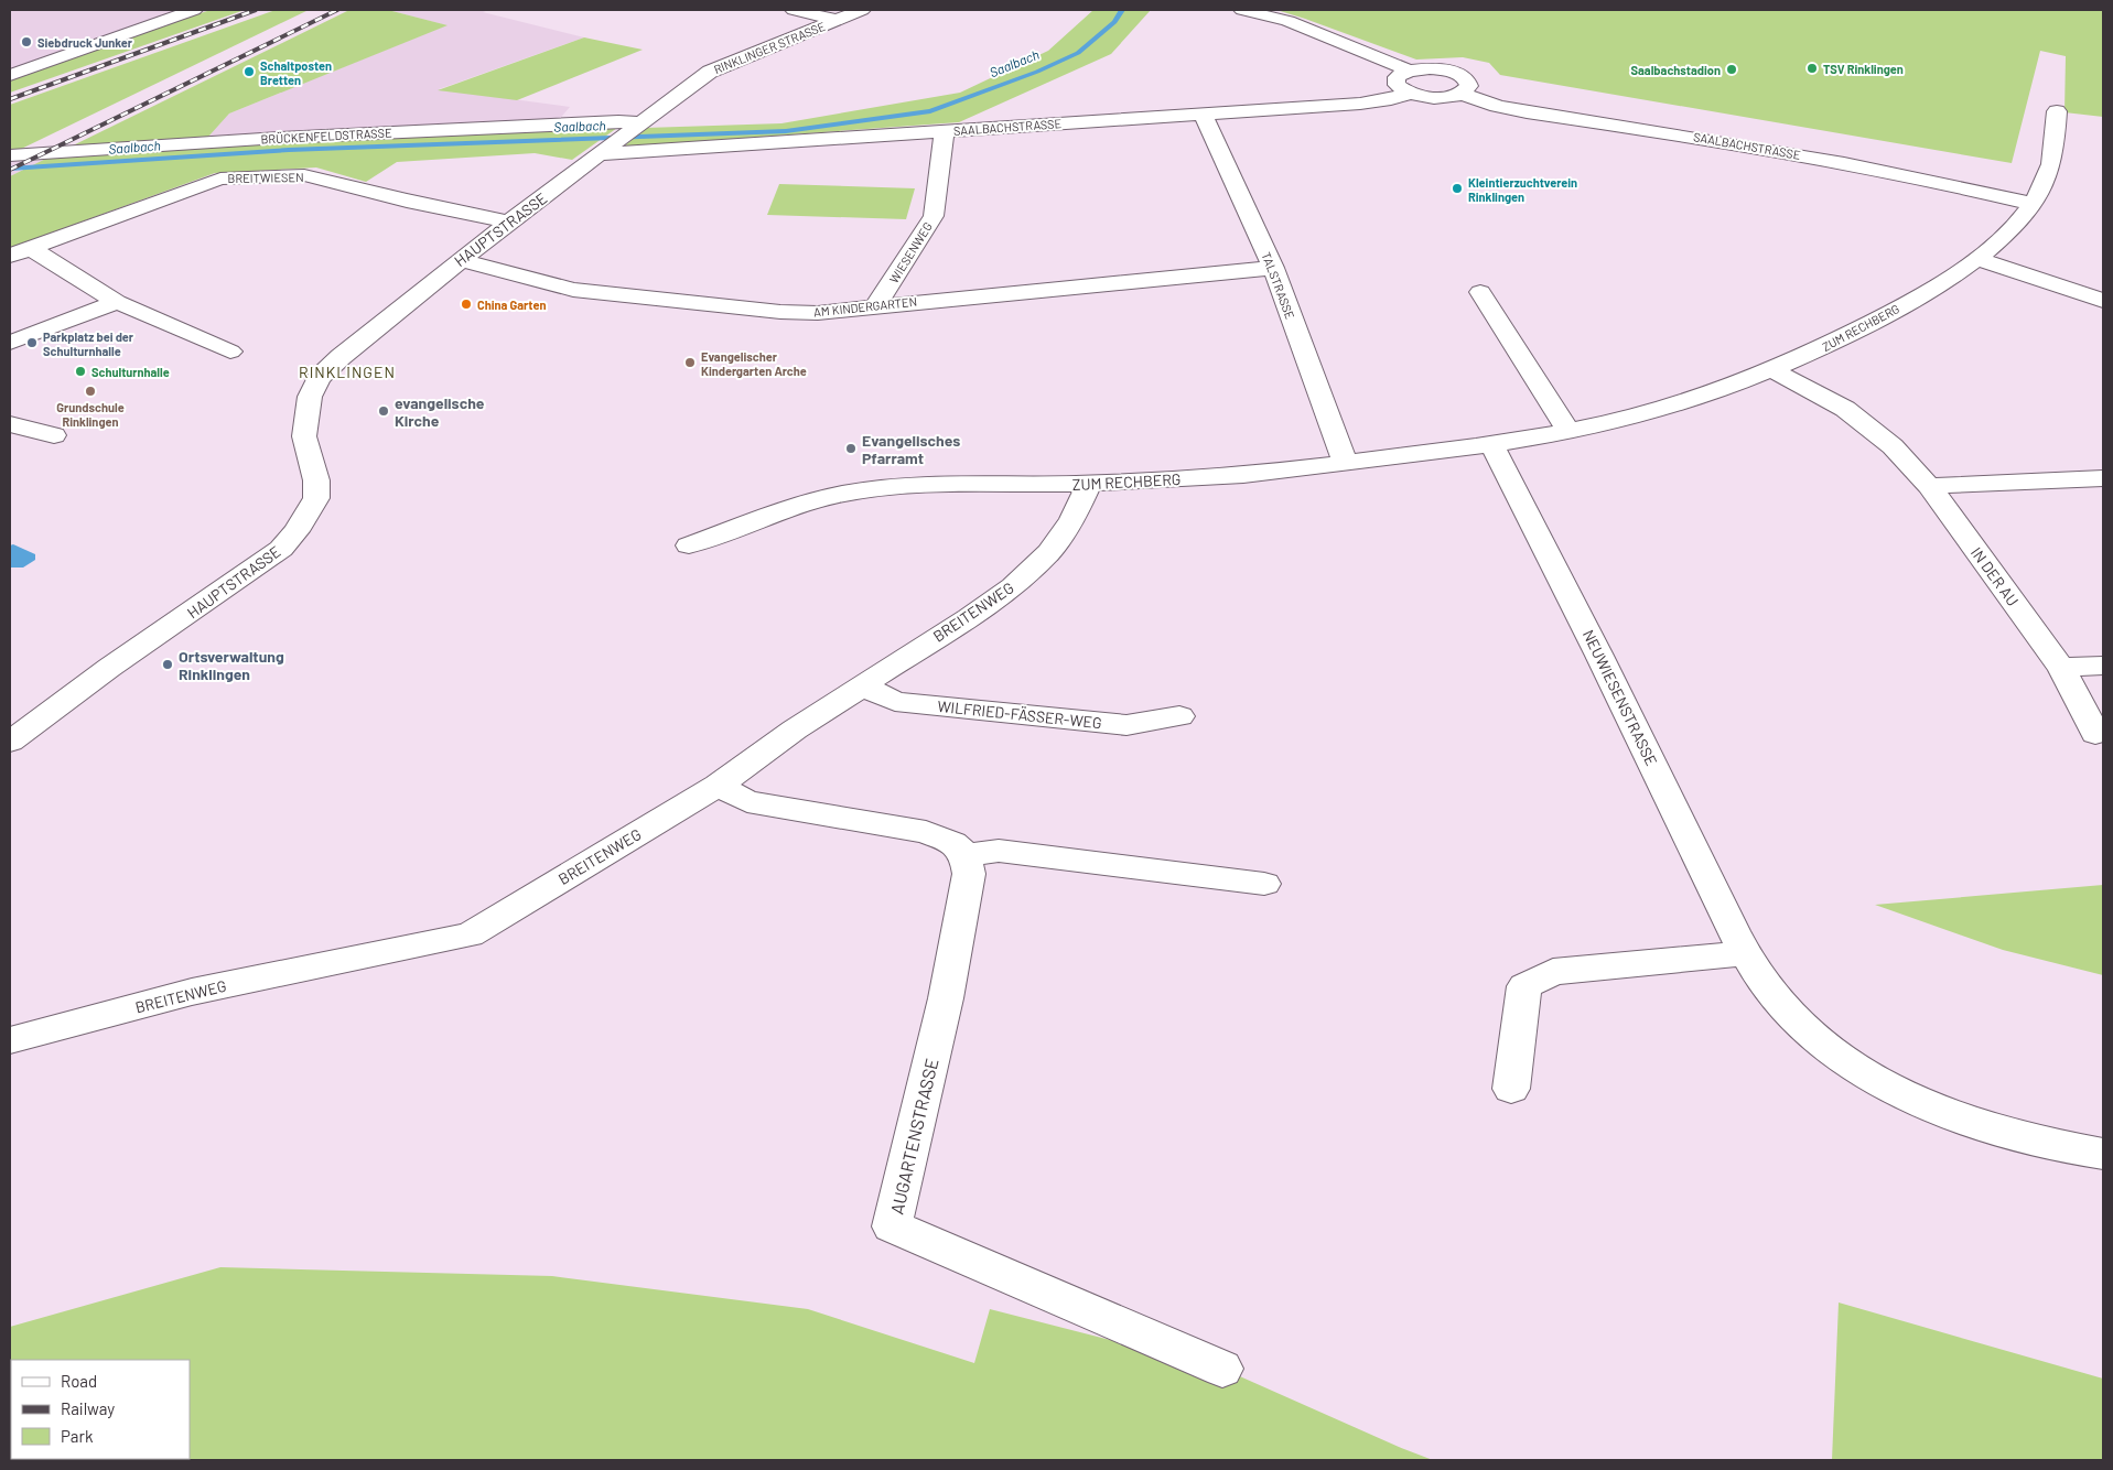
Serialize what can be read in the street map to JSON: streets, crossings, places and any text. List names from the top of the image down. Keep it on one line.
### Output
{"streets":{"street":["RINKLINGER STRASSE","SAALBACHSTRASSE","BRÜCKENFELDSTRASSE","BREITWIESEN","HAUPTSTRASSE","WIESENWEG","TALSTRASSE","AM KINDERGARTEN","ZUM RECHBERG","IN DER AU","BREITENWEG","NEUWIESENSTRASSE","WILFRIED-FÄSSER-WEG","AUGARTENSTRASSE"]},"crossings":[["RINKLINGER STRASSE","SAALBACHSTRASSE"],["RINKLINGER STRASSE","BRÜCKENFELDSTRASSE"],["RINKLINGER STRASSE","HAUPTSTRASSE"],["SAALBACHSTRASSE","HAUPTSTRASSE"],["SAALBACHSTRASSE","WIESENWEG"],["SAALBACHSTRASSE","TALSTRASSE"],["SAALBACHSTRASSE","ZUM RECHBERG"],["BREITWIESEN","HAUPTSTRASSE"],["HAUPTSTRASSE","AM KINDERGARTEN"],["WIESENWEG","AM KINDERGARTEN"],["TALSTRASSE","AM KINDERGARTEN"],["TALSTRASSE","ZUM RECHBERG"],["ZUM RECHBERG","IN DER AU"],["ZUM RECHBERG","BREITENWEG"],["ZUM RECHBERG","NEUWIESENSTRASSE"],["BREITENWEG","WILFRIED-FÄSSER-WEG"]],"districts":["RINKLINGEN"],"water":["Saalbach"],"places":["Siebdruck Junker","TSV Rinklingen","Saalbachstadion","Schaltposten Bretten","Kleintierzuchtverein Rinklingen","China Garten","Parkplatz bei der Schulturnhalle","Evangelischer Kindergarten Arche","Schulturnhalle","Grundschule Rinklingen","evangelische Kirche","Evangelisches Pfarramt","Ortsverwaltung Rinklingen"],"legend":["Road","Railway","Park"]}
